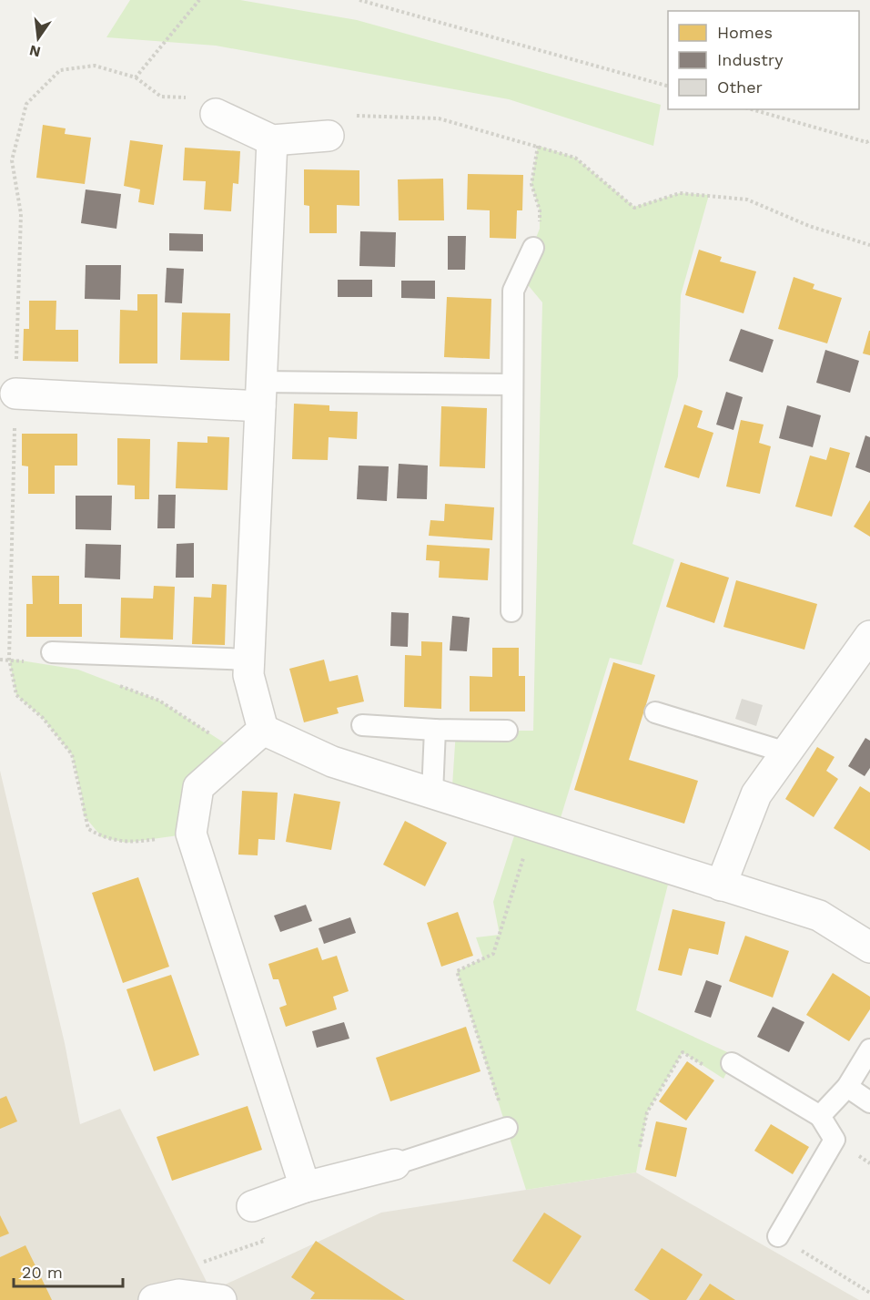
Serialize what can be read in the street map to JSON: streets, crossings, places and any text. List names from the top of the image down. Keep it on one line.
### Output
{"legend":["Homes","Industry","Other"],"scale_bar":"20 m","north":"bottom"}
